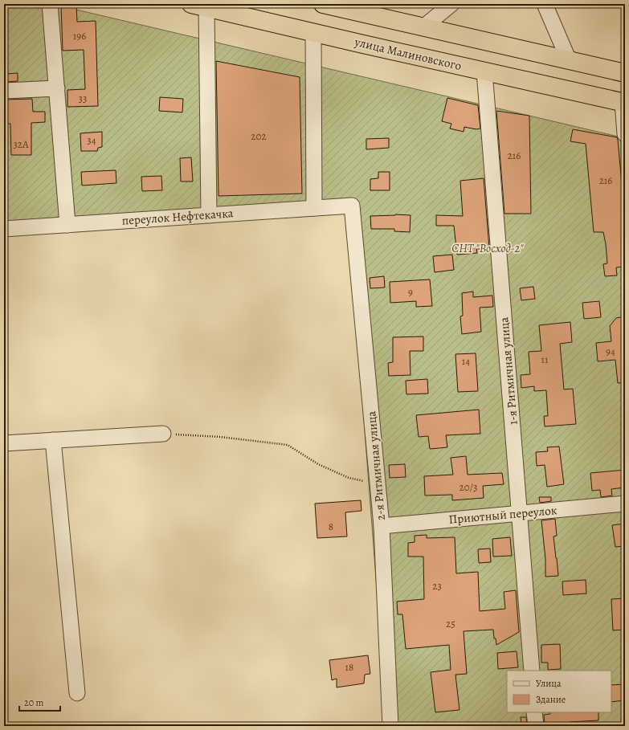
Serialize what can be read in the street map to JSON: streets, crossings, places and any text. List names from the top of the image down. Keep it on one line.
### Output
{"streets":{"highway":["улица Малиновского"],"street":["переулок Нефтекачка","1-я Ритмичная улица","2-я Ритмичная улица","Приютный переулок"]},"crossings":[["улица Малиновского","1-я Ритмичная улица"],["переулок Нефтекачка","2-я Ритмичная улица"],["1-я Ритмичная улица","Приютный переулок"],["2-я Ритмичная улица","Приютный переулок"]],"parks":["СНТ \"Восход-2\""],"house_numbers":["196","33","202","34","32А","216","216","9","94","11","14","20/3","8","23","25","18"],"legend":["Улица","Здание"],"scale_bar":"20 m"}
